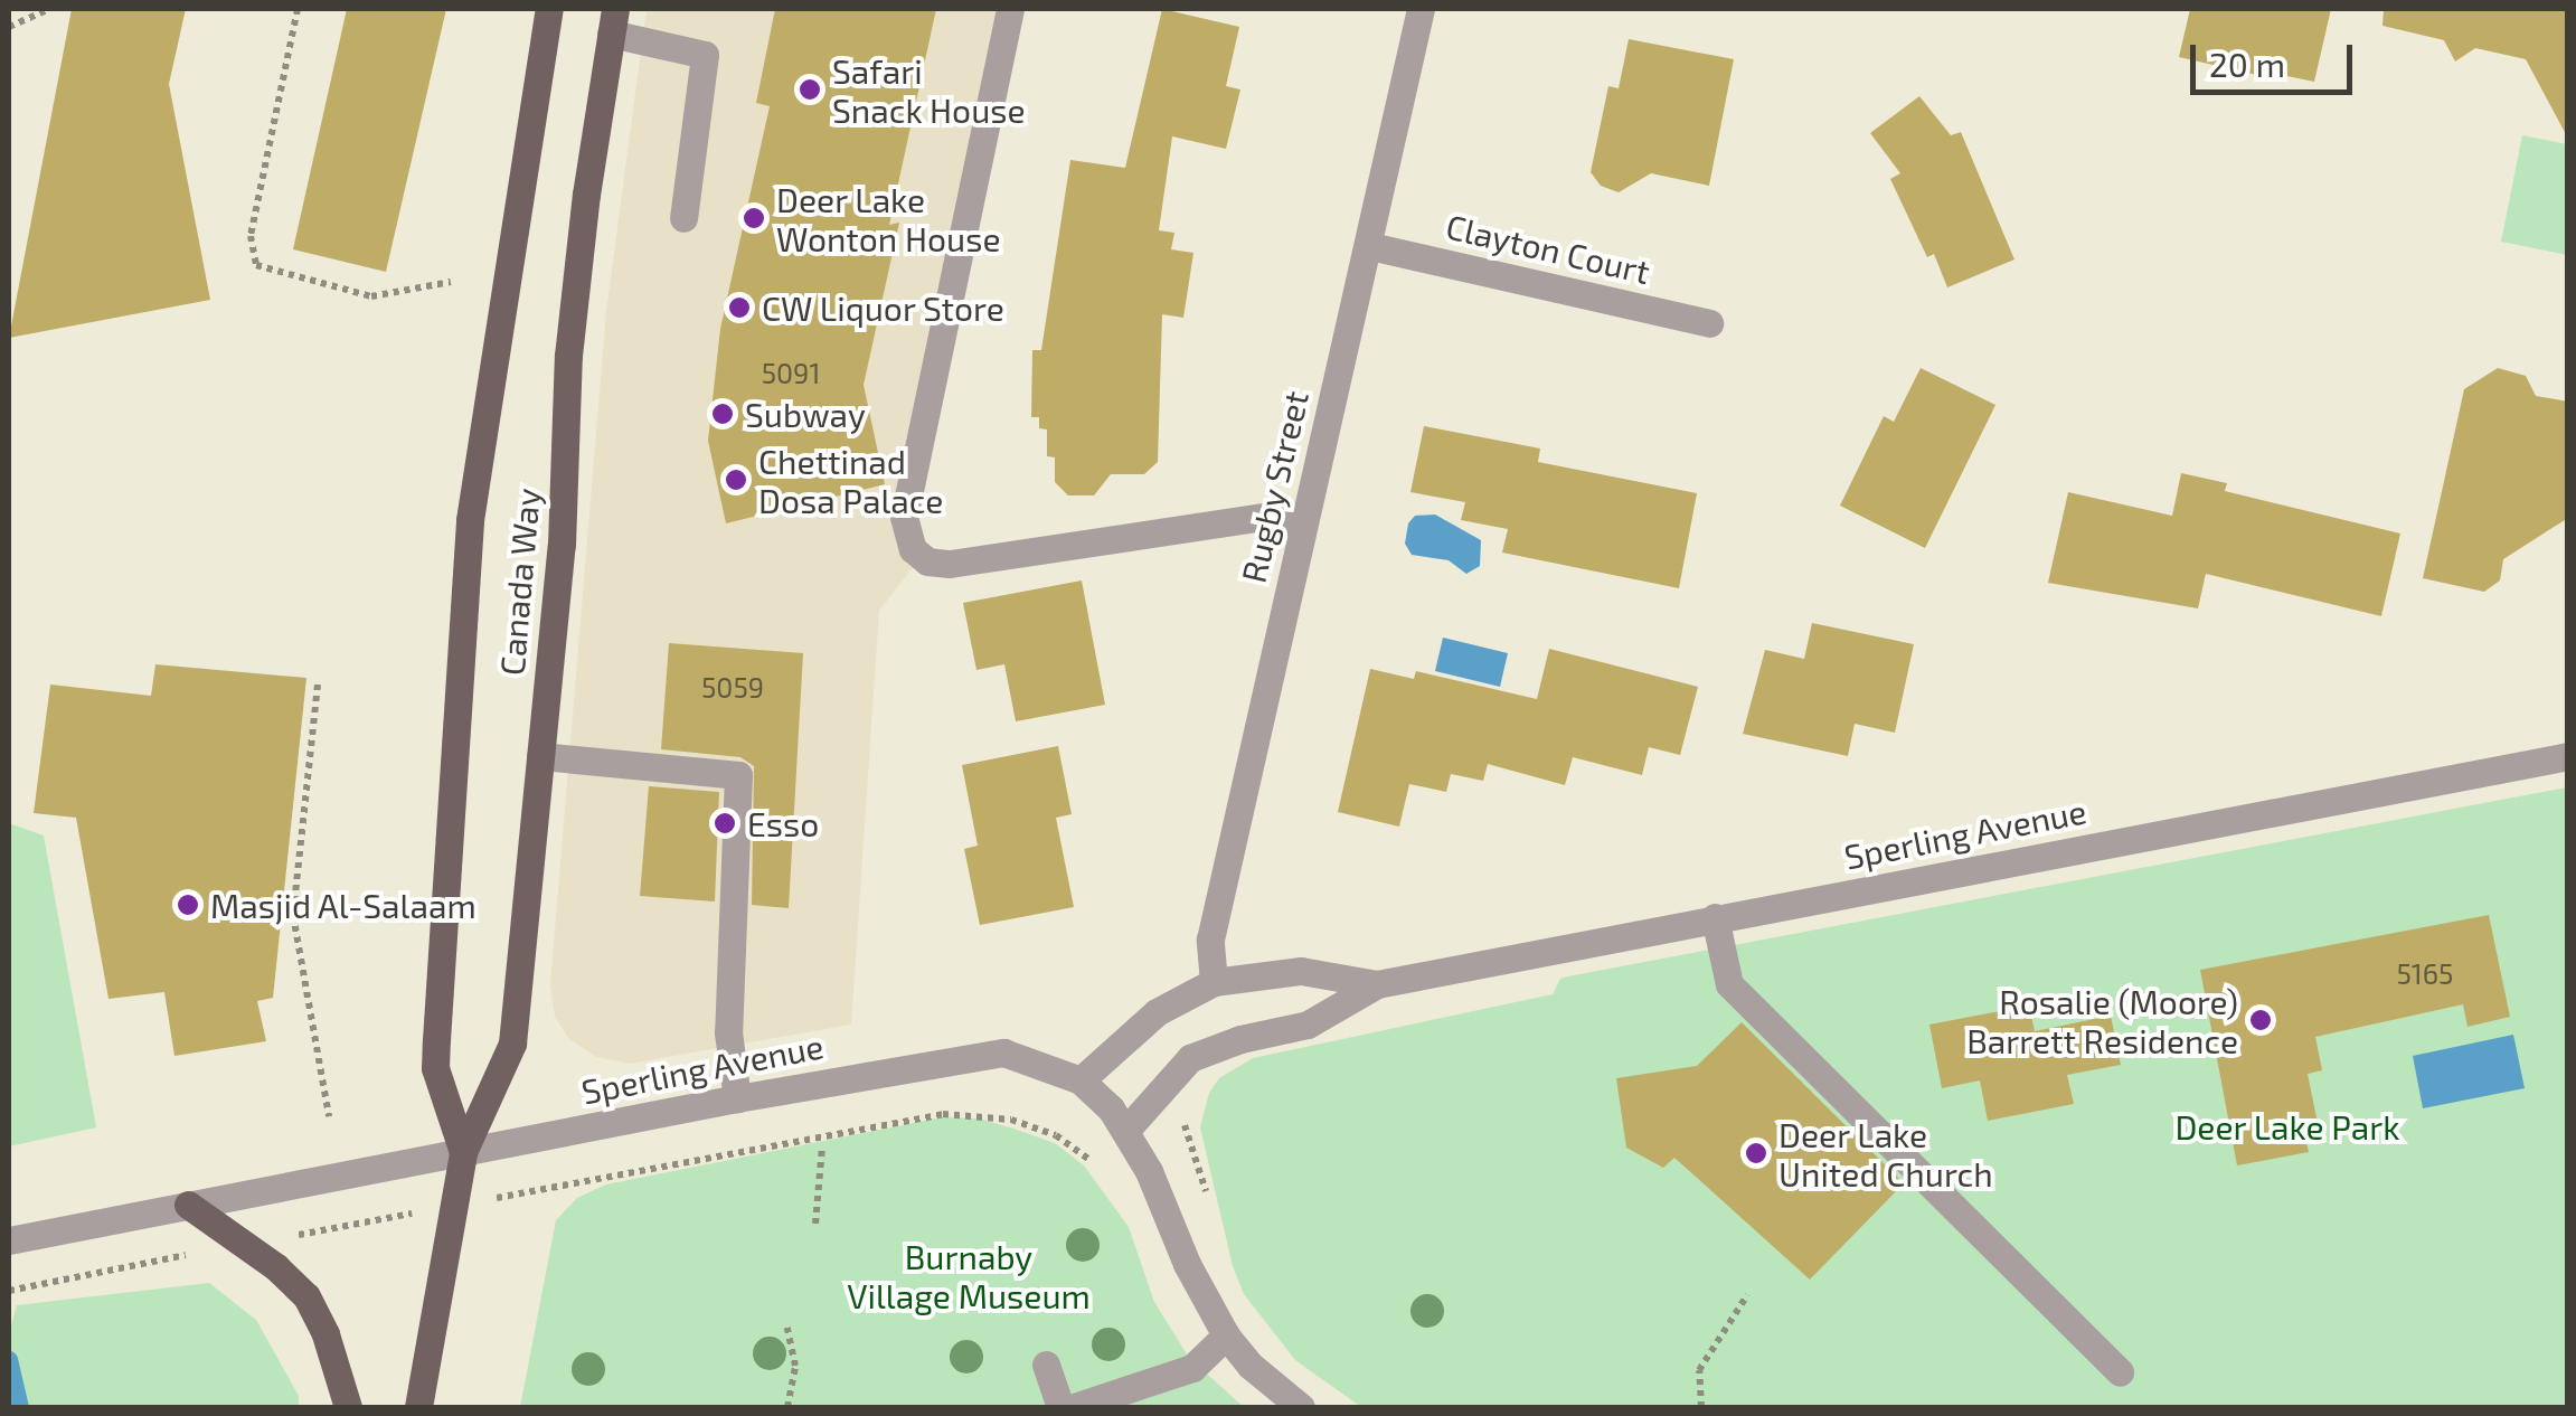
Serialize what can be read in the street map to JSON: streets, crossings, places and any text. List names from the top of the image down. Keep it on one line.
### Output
{"streets":{"main road":["Canada Way"],"street":["Clayton Court","Rugby Street","Sperling Avenue"]},"crossings":[["Clayton Court","Rugby Street"],["Rugby Street","Sperling Avenue"],["Canada Way","Sperling Avenue"]],"parks":["Deer Lake Park","Burnaby Village Museum"],"places":["Safari Snack House","Deer Lake Wonton House","CW Liquor Store","Subway","Chettinad Dosa Palace","Esso","Masjid Al-Salaam","Rosalie (Moore) Barrett Residence","Deer Lake United Church"],"house_numbers":["5091","5059","5165"],"scale_bar":"20 m"}
